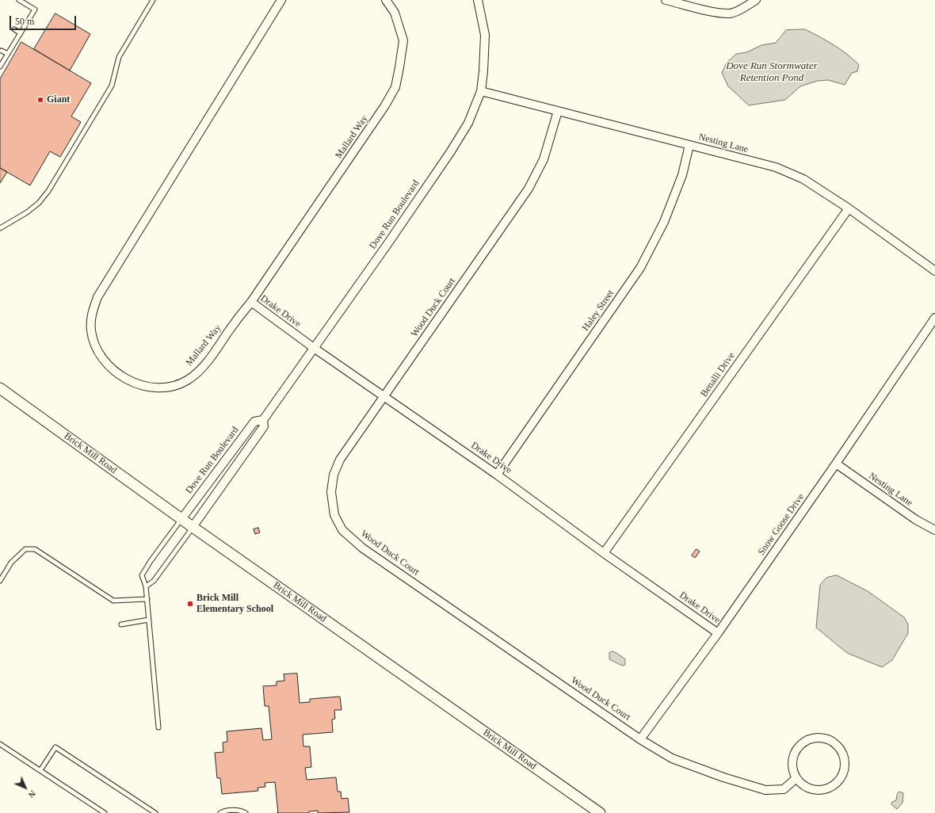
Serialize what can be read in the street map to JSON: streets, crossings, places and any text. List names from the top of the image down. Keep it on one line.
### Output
{"streets":{"street":["Mallard Way","Nesting Lane","Dove Run Boulevard","Wood Duck Court","Haley Street","Drake Drive","Benalli Drive","Brick Mill Road","Snow Goose Drive"]},"crossings":[["Mallard Way","Drake Drive"],["Nesting Lane","Dove Run Boulevard"],["Nesting Lane","Wood Duck Court"],["Nesting Lane","Haley Street"],["Nesting Lane","Benalli Drive"],["Nesting Lane","Snow Goose Drive"],["Dove Run Boulevard","Drake Drive"],["Dove Run Boulevard","Brick Mill Road"],["Wood Duck Court","Drake Drive"],["Wood Duck Court","Snow Goose Drive"],["Haley Street","Drake Drive"],["Drake Drive","Benalli Drive"],["Drake Drive","Snow Goose Drive"]],"water":["Dove Run Stormwater Retention Pond"],"places":["Giant","Brick Mill Elementary School"],"scale_bar":"50 m","north":"bottom right"}
